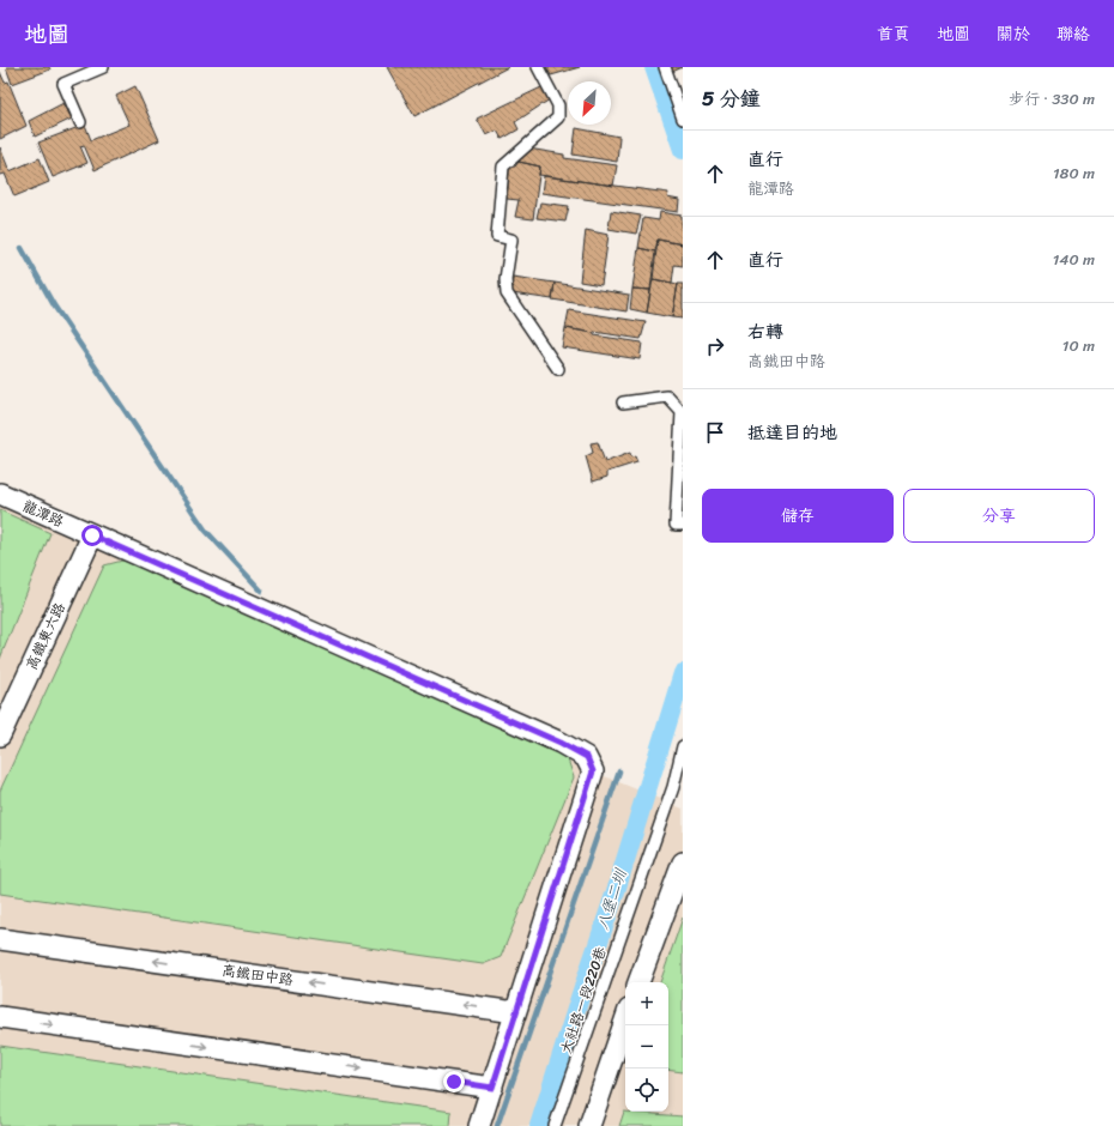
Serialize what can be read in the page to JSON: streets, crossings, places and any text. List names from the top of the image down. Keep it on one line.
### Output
{"streets":{"street":["龍潭路","高鐵東六路","高鐵田中路"],"lane":["大社路一段220巷"]},"crossings":[["龍潭路","高鐵東六路"],["龍潭路","高鐵田中路"]],"water":["八堡二圳"],"north":"bottom left","page":{"header":"地圖","nav":["首頁","地圖","關於","聯絡"],"heading":["5 分鐘","步行 · 330 m"],"list":[["直行","龍潭路","180 m"],["直行","140 m"],["右轉","高鐵田中路","10 m"],"抵達目的地"],"buttons":["儲存","分享"],"map_buttons":["+","−"]}}
